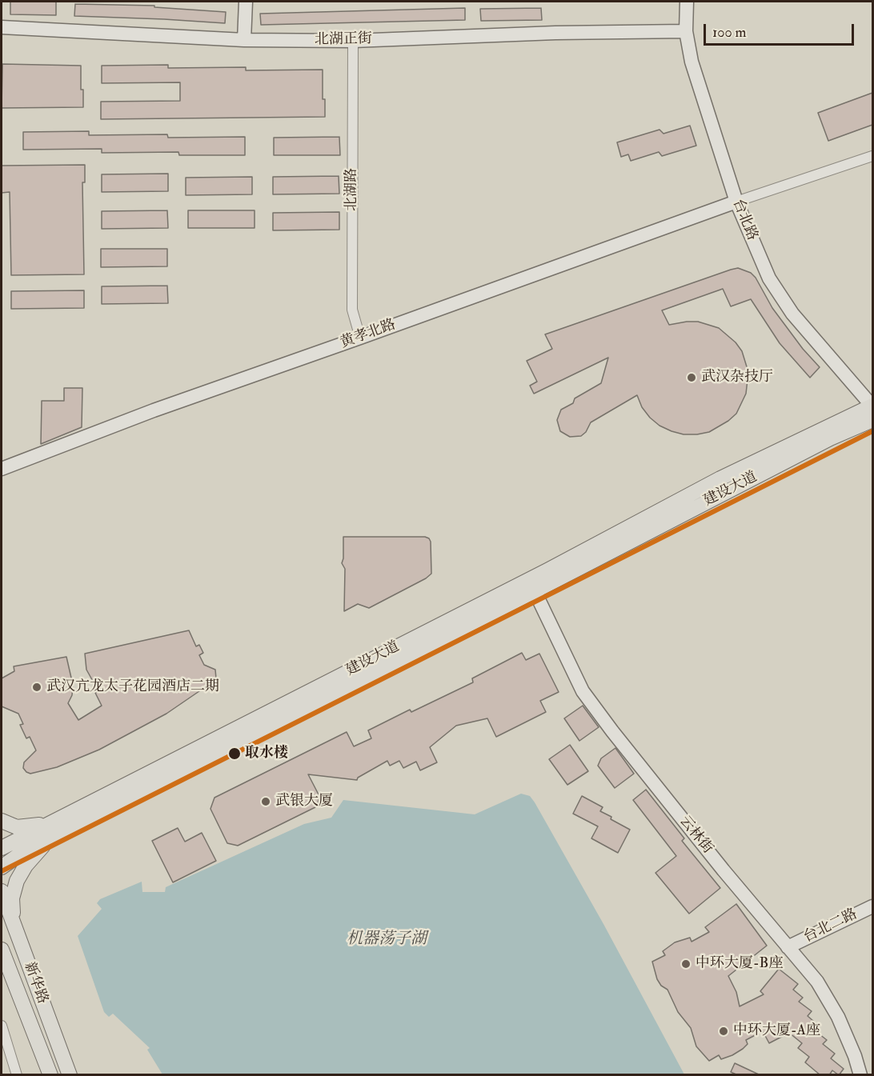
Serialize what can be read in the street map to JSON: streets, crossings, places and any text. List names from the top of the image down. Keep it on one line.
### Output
{"streets":{"main road":["建设大道","新华路"],"street":["北湖正街","北湖路","台北路","黄孝北路","云林街","台北二路"]},"crossings":[["北湖正街","北湖路"],["北湖正街","台北路"],["北湖路","黄孝北路"],["台北路","黄孝北路"],["台北路","建设大道"],["建设大道","云林街"],["云林街","台北二路"]],"water":["机器荡子湖"],"places":["武汉杂技厅","武汉亢龙太子花园酒店二期","取水楼","武银大厦","中环大厦-B座","中环大厦-A座"],"scale_bar":"100 m"}
